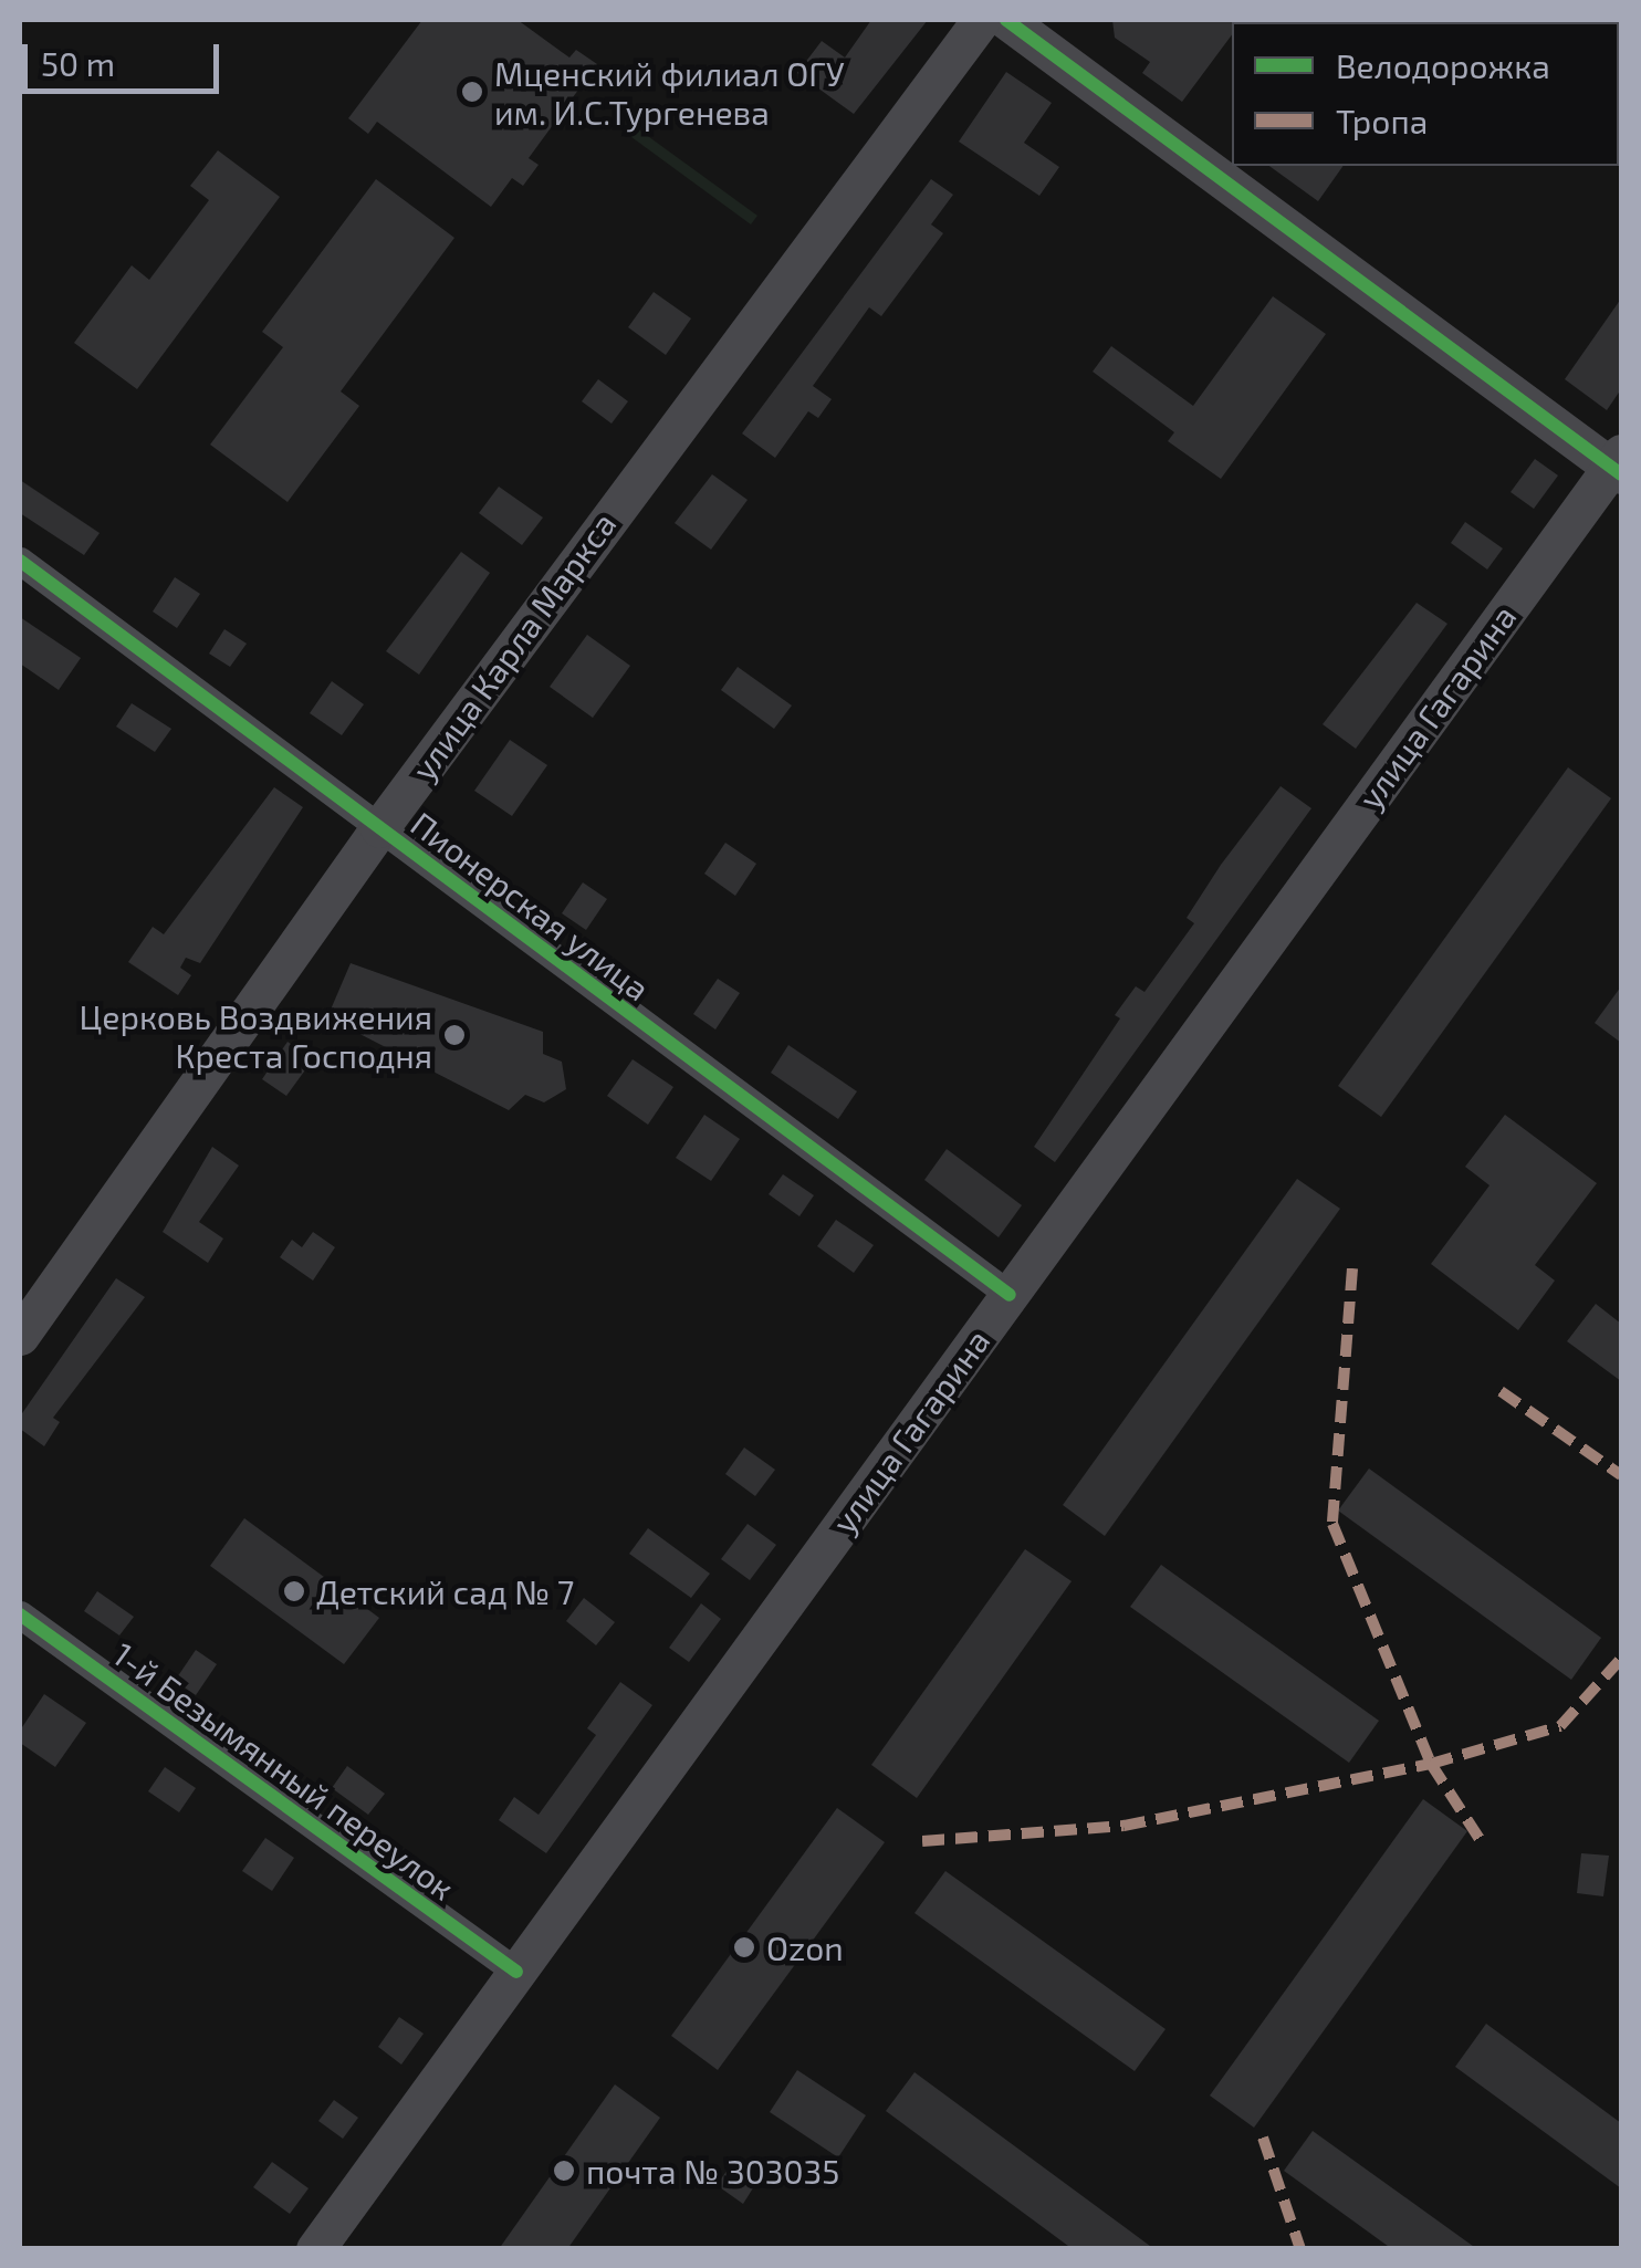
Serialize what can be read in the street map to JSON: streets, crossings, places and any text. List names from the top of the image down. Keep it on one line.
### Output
{"streets":{"main road":["улица Карла Маркса","улица Гагарина"],"street":["Пионерская улица","1-й Безымянный переулок"]},"crossings":[["улица Карла Маркса","Пионерская улица"],["улица Гагарина","Пионерская улица"],["улица Гагарина","1-й Безымянный переулок"]],"places":["Мценский филиал ОГУ им. И.С.Тургенева","Церковь Воздвижения Креста Господня","Детский сад № 7","Ozon","почта № 303035"],"legend":["Велодорожка","Тропа"],"scale_bar":"50 m"}
